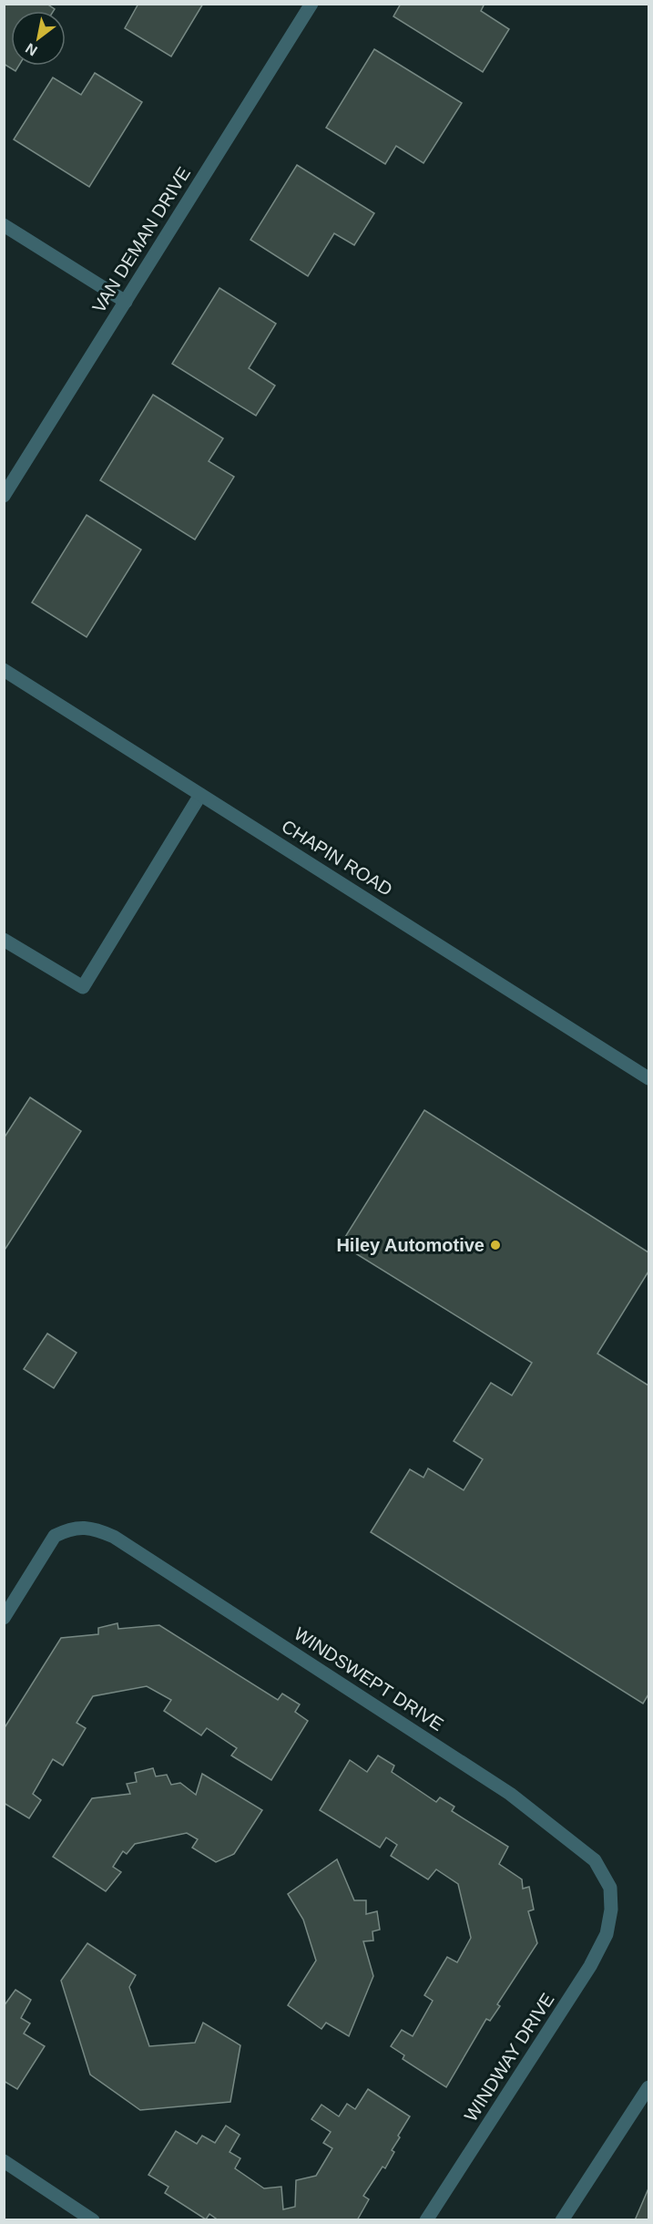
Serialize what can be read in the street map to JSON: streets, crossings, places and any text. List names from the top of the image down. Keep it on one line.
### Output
{"streets":{"street":["VAN DEMAN DRIVE","CHAPIN ROAD","WINDSWEPT DRIVE","WINDWAY DRIVE"]},"crossings":[["WINDSWEPT DRIVE","WINDWAY DRIVE"]],"places":["Hiley Automotive"],"north":"bottom left"}
